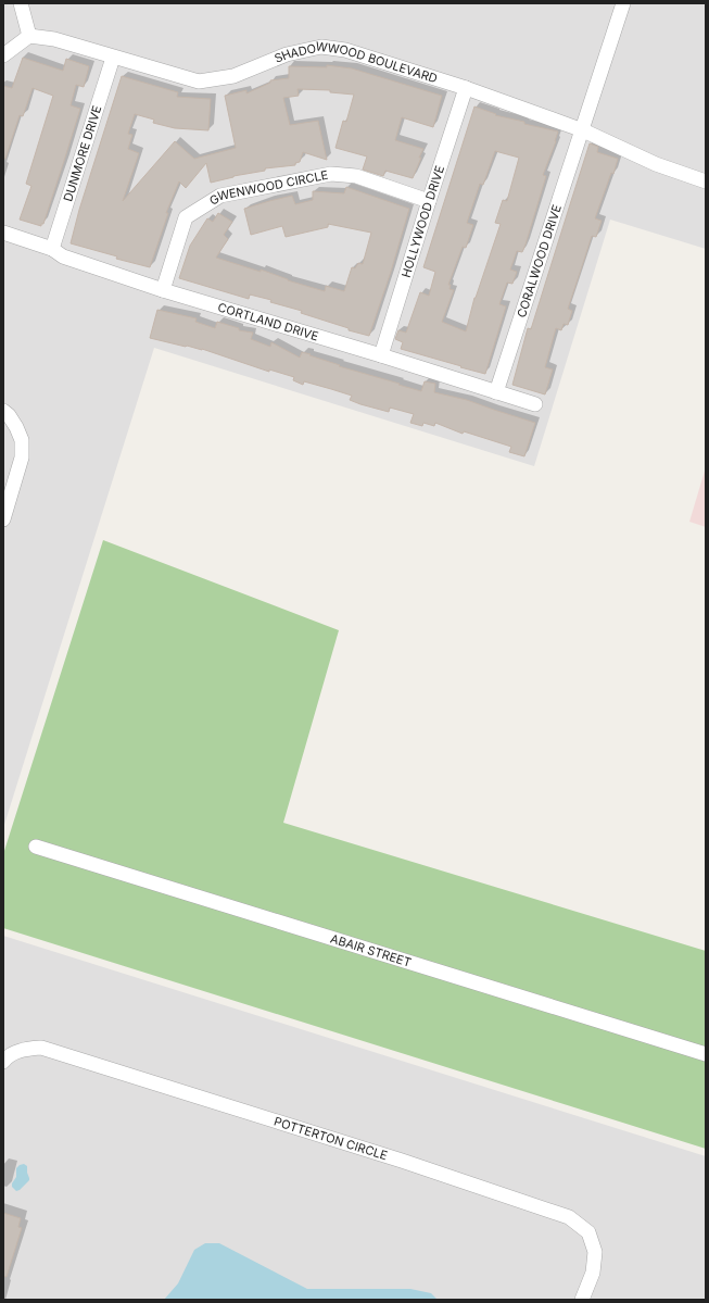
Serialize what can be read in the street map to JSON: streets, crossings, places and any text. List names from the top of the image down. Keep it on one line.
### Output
{"streets":{"street":["SHADOWWOOD BOULEVARD","DUNMORE DRIVE","GWENWOOD CIRCLE","HOLLYWOOD DRIVE","CORALWOOD DRIVE","CORTLAND DRIVE","ABAIR STREET","POTTERTON CIRCLE"]},"crossings":[["SHADOWWOOD BOULEVARD","DUNMORE DRIVE"],["SHADOWWOOD BOULEVARD","HOLLYWOOD DRIVE"],["SHADOWWOOD BOULEVARD","CORALWOOD DRIVE"],["DUNMORE DRIVE","CORTLAND DRIVE"],["GWENWOOD CIRCLE","HOLLYWOOD DRIVE"],["GWENWOOD CIRCLE","CORTLAND DRIVE"],["HOLLYWOOD DRIVE","CORTLAND DRIVE"],["CORALWOOD DRIVE","CORTLAND DRIVE"]]}
